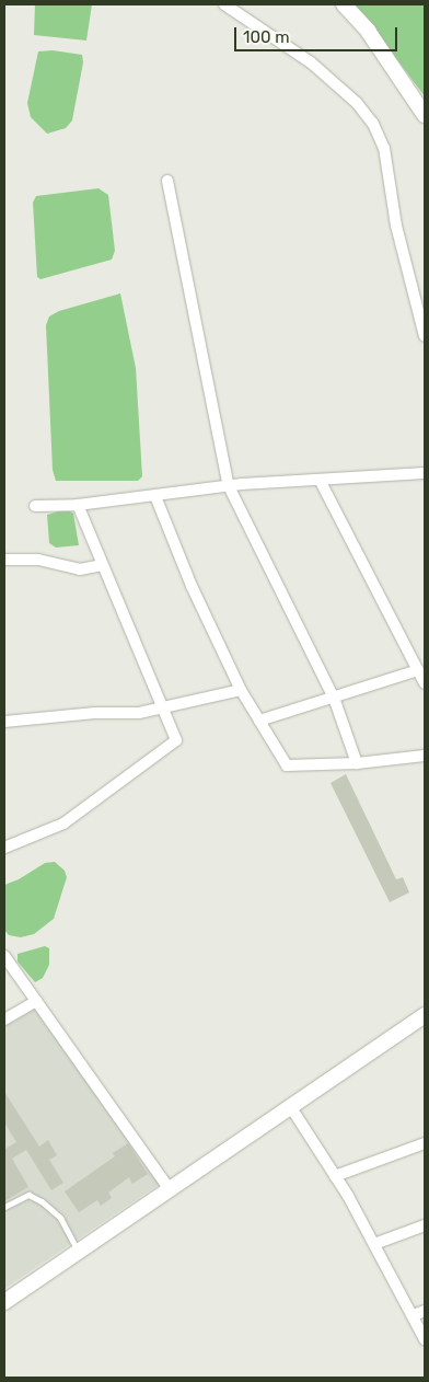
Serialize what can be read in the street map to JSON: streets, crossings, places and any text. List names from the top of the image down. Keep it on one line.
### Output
{"scale_bar":"100 m"}
